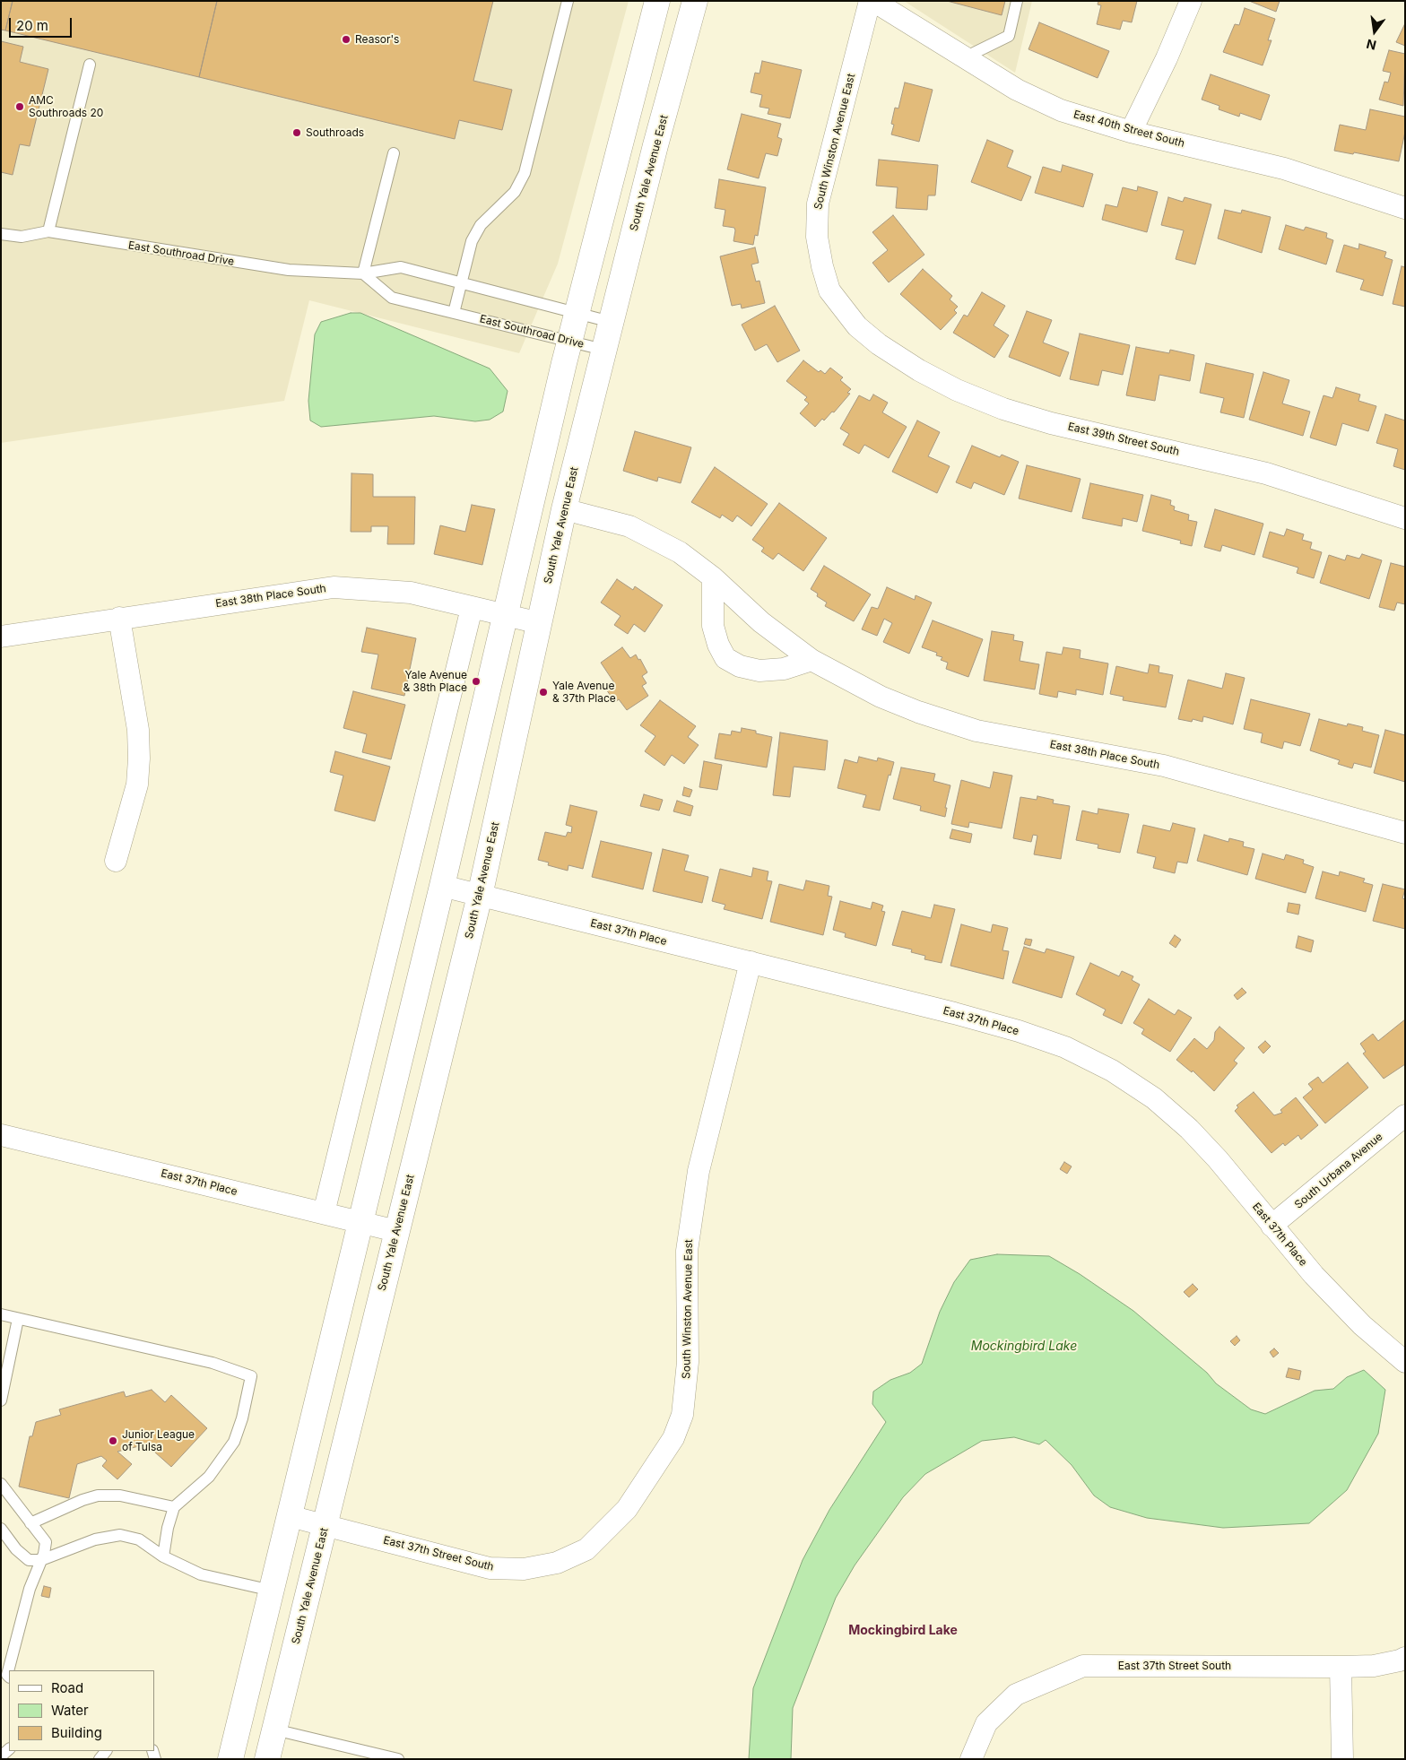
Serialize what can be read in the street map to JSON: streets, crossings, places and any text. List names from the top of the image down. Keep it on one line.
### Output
{"streets":{"main road":["South Yale Avenue East"],"street":["East 40th Street South","South Winston Avenue East","East 39th Street South","East 38th Place South","East 37th Place","South Urbana Avenue","East 37th Street South"],"lane":["East Southroad Drive"]},"crossings":[["South Winston Avenue East","East 39th Street South"],["South Winston Avenue East","East 37th Place"],["South Winston Avenue East","East 37th Street South"],["South Yale Avenue East","East Southroad Drive"],["South Yale Avenue East","East 38th Place South"],["South Yale Avenue East","East 37th Place"],["South Yale Avenue East","East 37th Street South"],["East 37th Place","South Urbana Avenue"]],"districts":["Mockingbird Lake"],"water":["Mockingbird Lake"],"places":["Reasor's","AMC Southroads 20","Southroads","Yale Avenue & 38th Place","Yale Avenue & 37th Place","Junior League of Tulsa"],"legend":["Road","Water","Building"],"scale_bar":"20 m","north":"bottom"}
